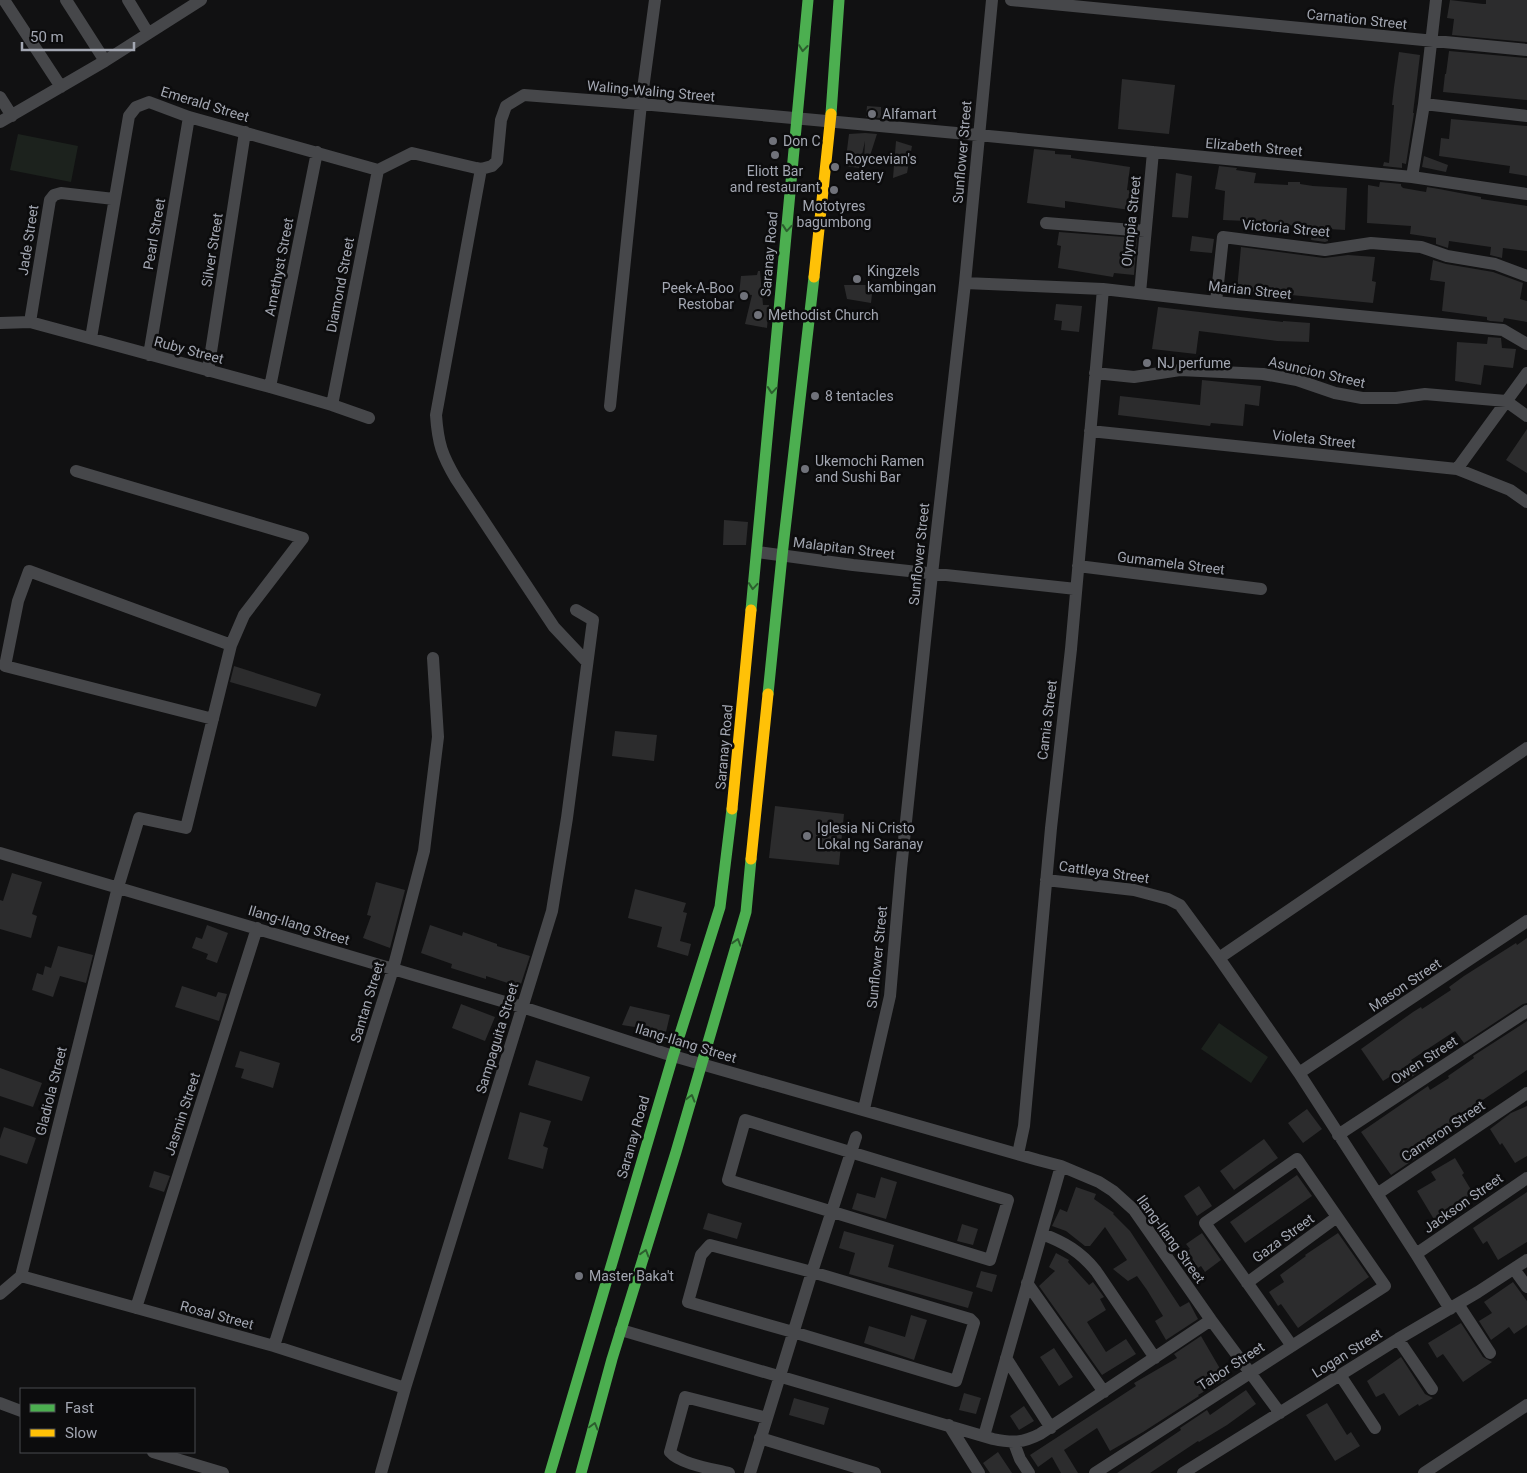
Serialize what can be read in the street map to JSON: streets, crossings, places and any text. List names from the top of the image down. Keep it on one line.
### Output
{"streets":{"street":["Carnation Street","Waling-Waling Street","Emerald Street","Elizabeth Street","Sunflower Street","Olympia Street","Victoria Street","Pearl Street","Jade Street","Silver Street","Saranay Road","Amethyst Street","Diamond Street","Marian Street","Ruby Street","Asuncion Street","Violeta Street","Malapitan Street","Gumamela Street","Camia Street","Cattleya Street","Ilang-Ilang Street","Mason Street","Santan Street","Sampaguita Street","Owen Street","Gladiola Street","Jasmin Street","Cameron Street","Jackson Street","Gaza Street","Rosal Street","Logan Street","Tabor Street"]},"crossings":[["Waling-Waling Street","Elizabeth Street"],["Waling-Waling Street","Sunflower Street"],["Waling-Waling Street","Saranay Road"],["Emerald Street","Pearl Street"],["Emerald Street","Jade Street"],["Emerald Street","Silver Street"],["Emerald Street","Amethyst Street"],["Emerald Street","Diamond Street"],["Emerald Street","Ruby Street"],["Elizabeth Street","Sunflower Street"],["Elizabeth Street","Olympia Street"],["Sunflower Street","Marian Street"],["Sunflower Street","Malapitan Street"],["Sunflower Street","Ilang-Ilang Street"],["Olympia Street","Marian Street"],["Victoria Street","Marian Street"],["Pearl Street","Ruby Street"],["Jade Street","Ruby Street"],["Silver Street","Ruby Street"],["Saranay Road","Malapitan Street"],["Saranay Road","Ilang-Ilang Street"],["Amethyst Street","Ruby Street"],["Diamond Street","Ruby Street"],["Marian Street","Camia Street"],["Asuncion Street","Camia Street"],["Violeta Street","Camia Street"],["Malapitan Street","Camia Street"],["Gumamela Street","Camia Street"],["Camia Street","Cattleya Street"],["Camia Street","Ilang-Ilang Street"],["Cattleya Street","Mason Street"],["Cattleya Street","Owen Street"],["Cattleya Street","Cameron Street"],["Cattleya Street","Jackson Street"],["Cattleya Street","Logan Street"],["Ilang-Ilang Street","Santan Street"],["Ilang-Ilang Street","Sampaguita Street"],["Ilang-Ilang Street","Gladiola Street"],["Ilang-Ilang Street","Jasmin Street"],["Ilang-Ilang Street","Logan Street"],["Ilang-Ilang Street","Tabor Street"],["Santan Street","Rosal Street"],["Sampaguita Street","Rosal Street"],["Gladiola Street","Rosal Street"],["Jasmin Street","Rosal Street"],["Gaza Street","Tabor Street"]],"places":["Alfamart","Don C","Eliott Bar and restaurant","Roycevian's eatery","Mototyres bagumbong","Kingzels kambingan","Peek-A-Boo Restobar","Methodist Church","NJ perfume","8 tentacles","Ukemochi Ramen and Sushi Bar","Iglesia Ni Cristo Lokal ng Saranay","Master Baka't"],"legend":["Fast","Slow"],"scale_bar":"50 m"}
